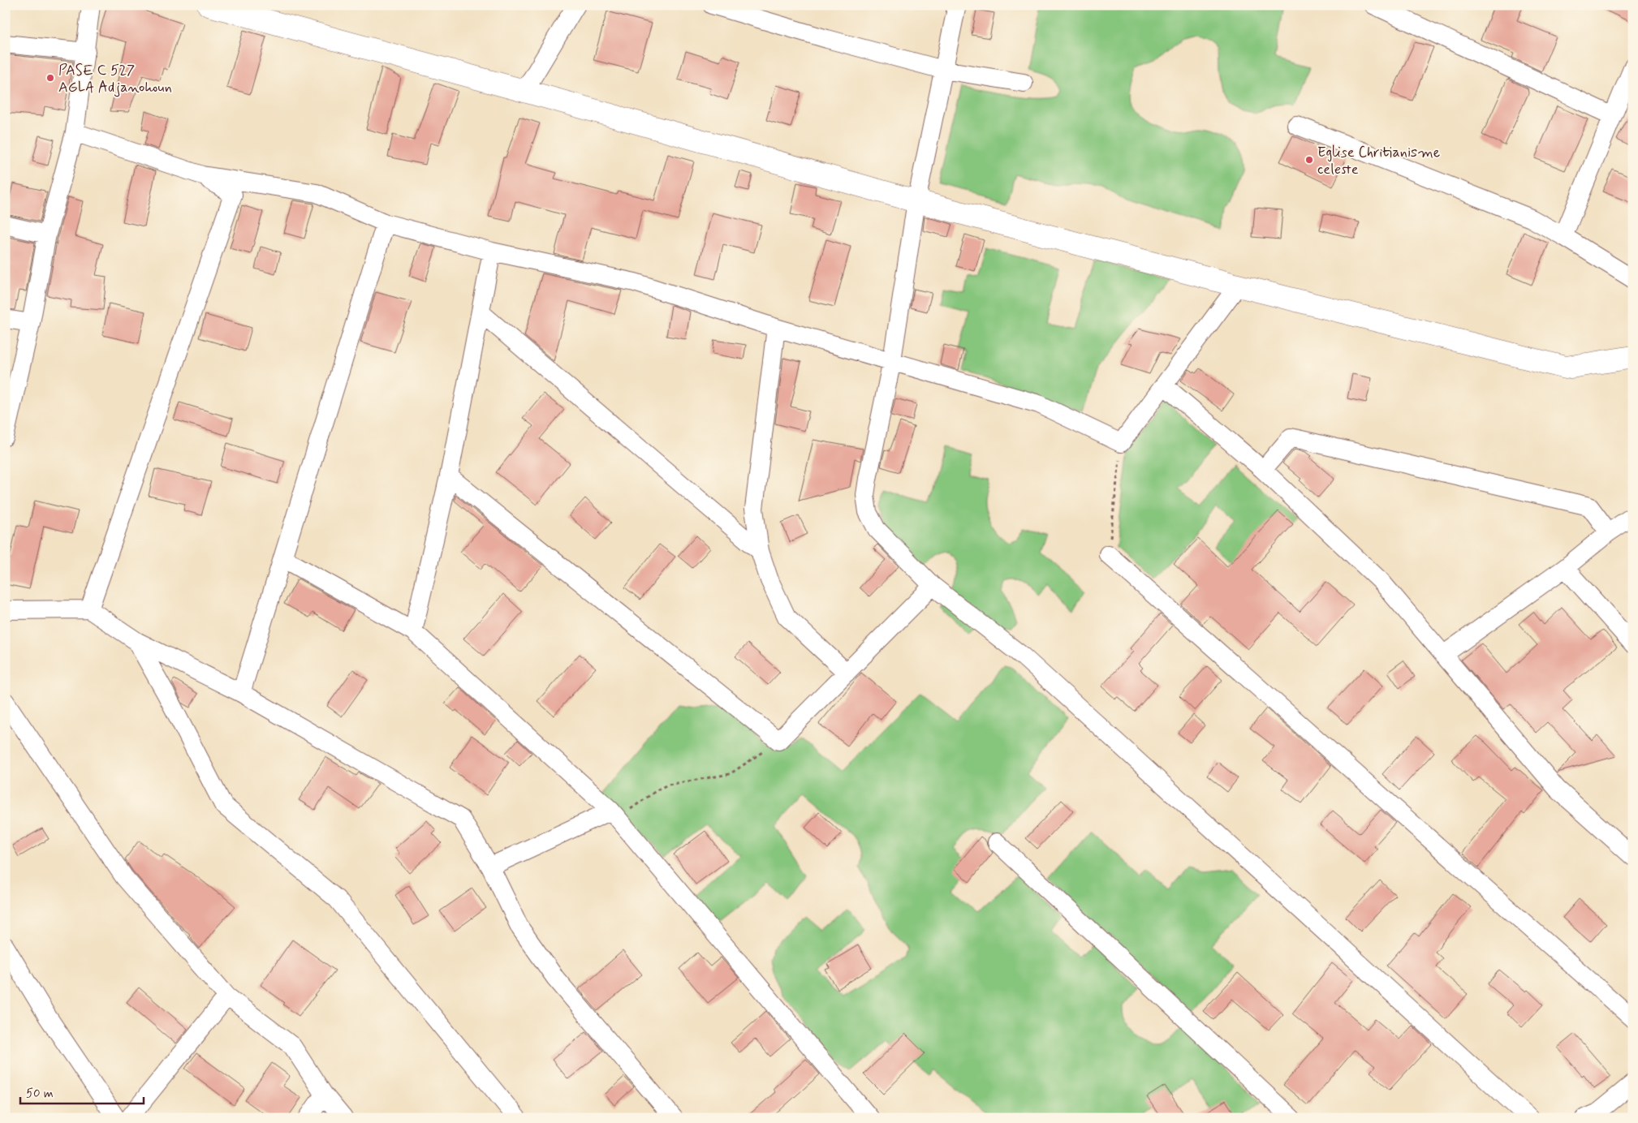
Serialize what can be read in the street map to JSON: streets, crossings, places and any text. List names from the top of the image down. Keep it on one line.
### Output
{"places":["PASE C 527 AGLA Adjanohoun","Eglise Chritianisme celeste"],"scale_bar":"50 m"}
